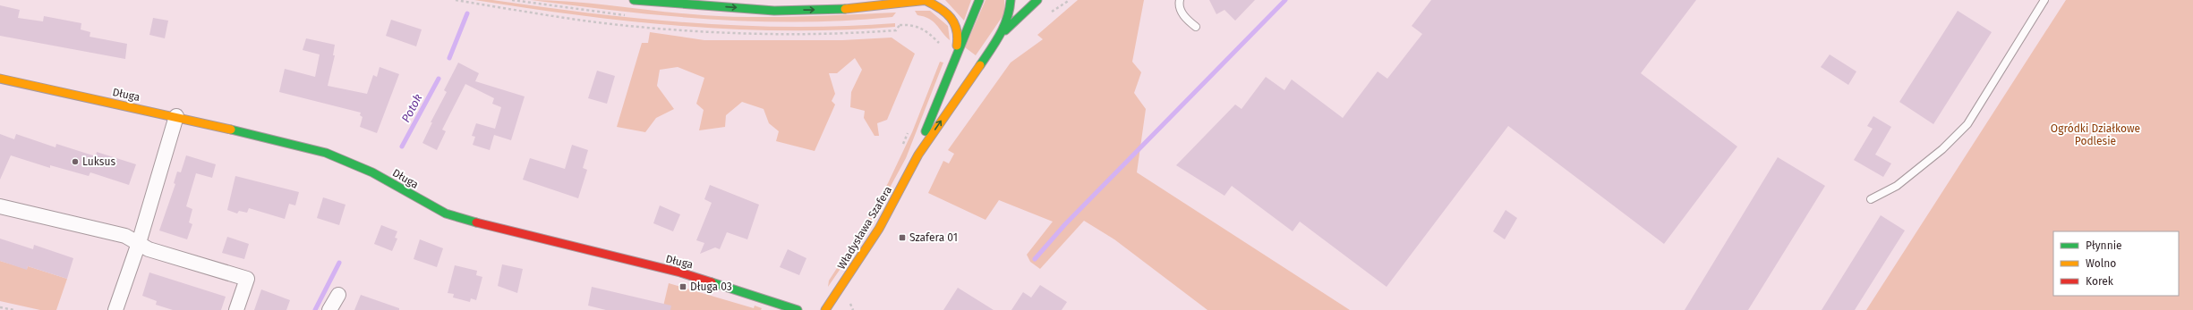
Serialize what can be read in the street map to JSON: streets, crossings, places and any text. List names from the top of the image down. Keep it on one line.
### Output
{"streets":{"street":["Długa","Władysława Szafera"]},"water":["Potok"],"parks":["Ogródki Działkowe Podlesie"],"places":{"other":["Luksus"],"transit":["Szafera 01","Długa 03"]},"legend":["Płynnie","Wolno","Korek"]}
